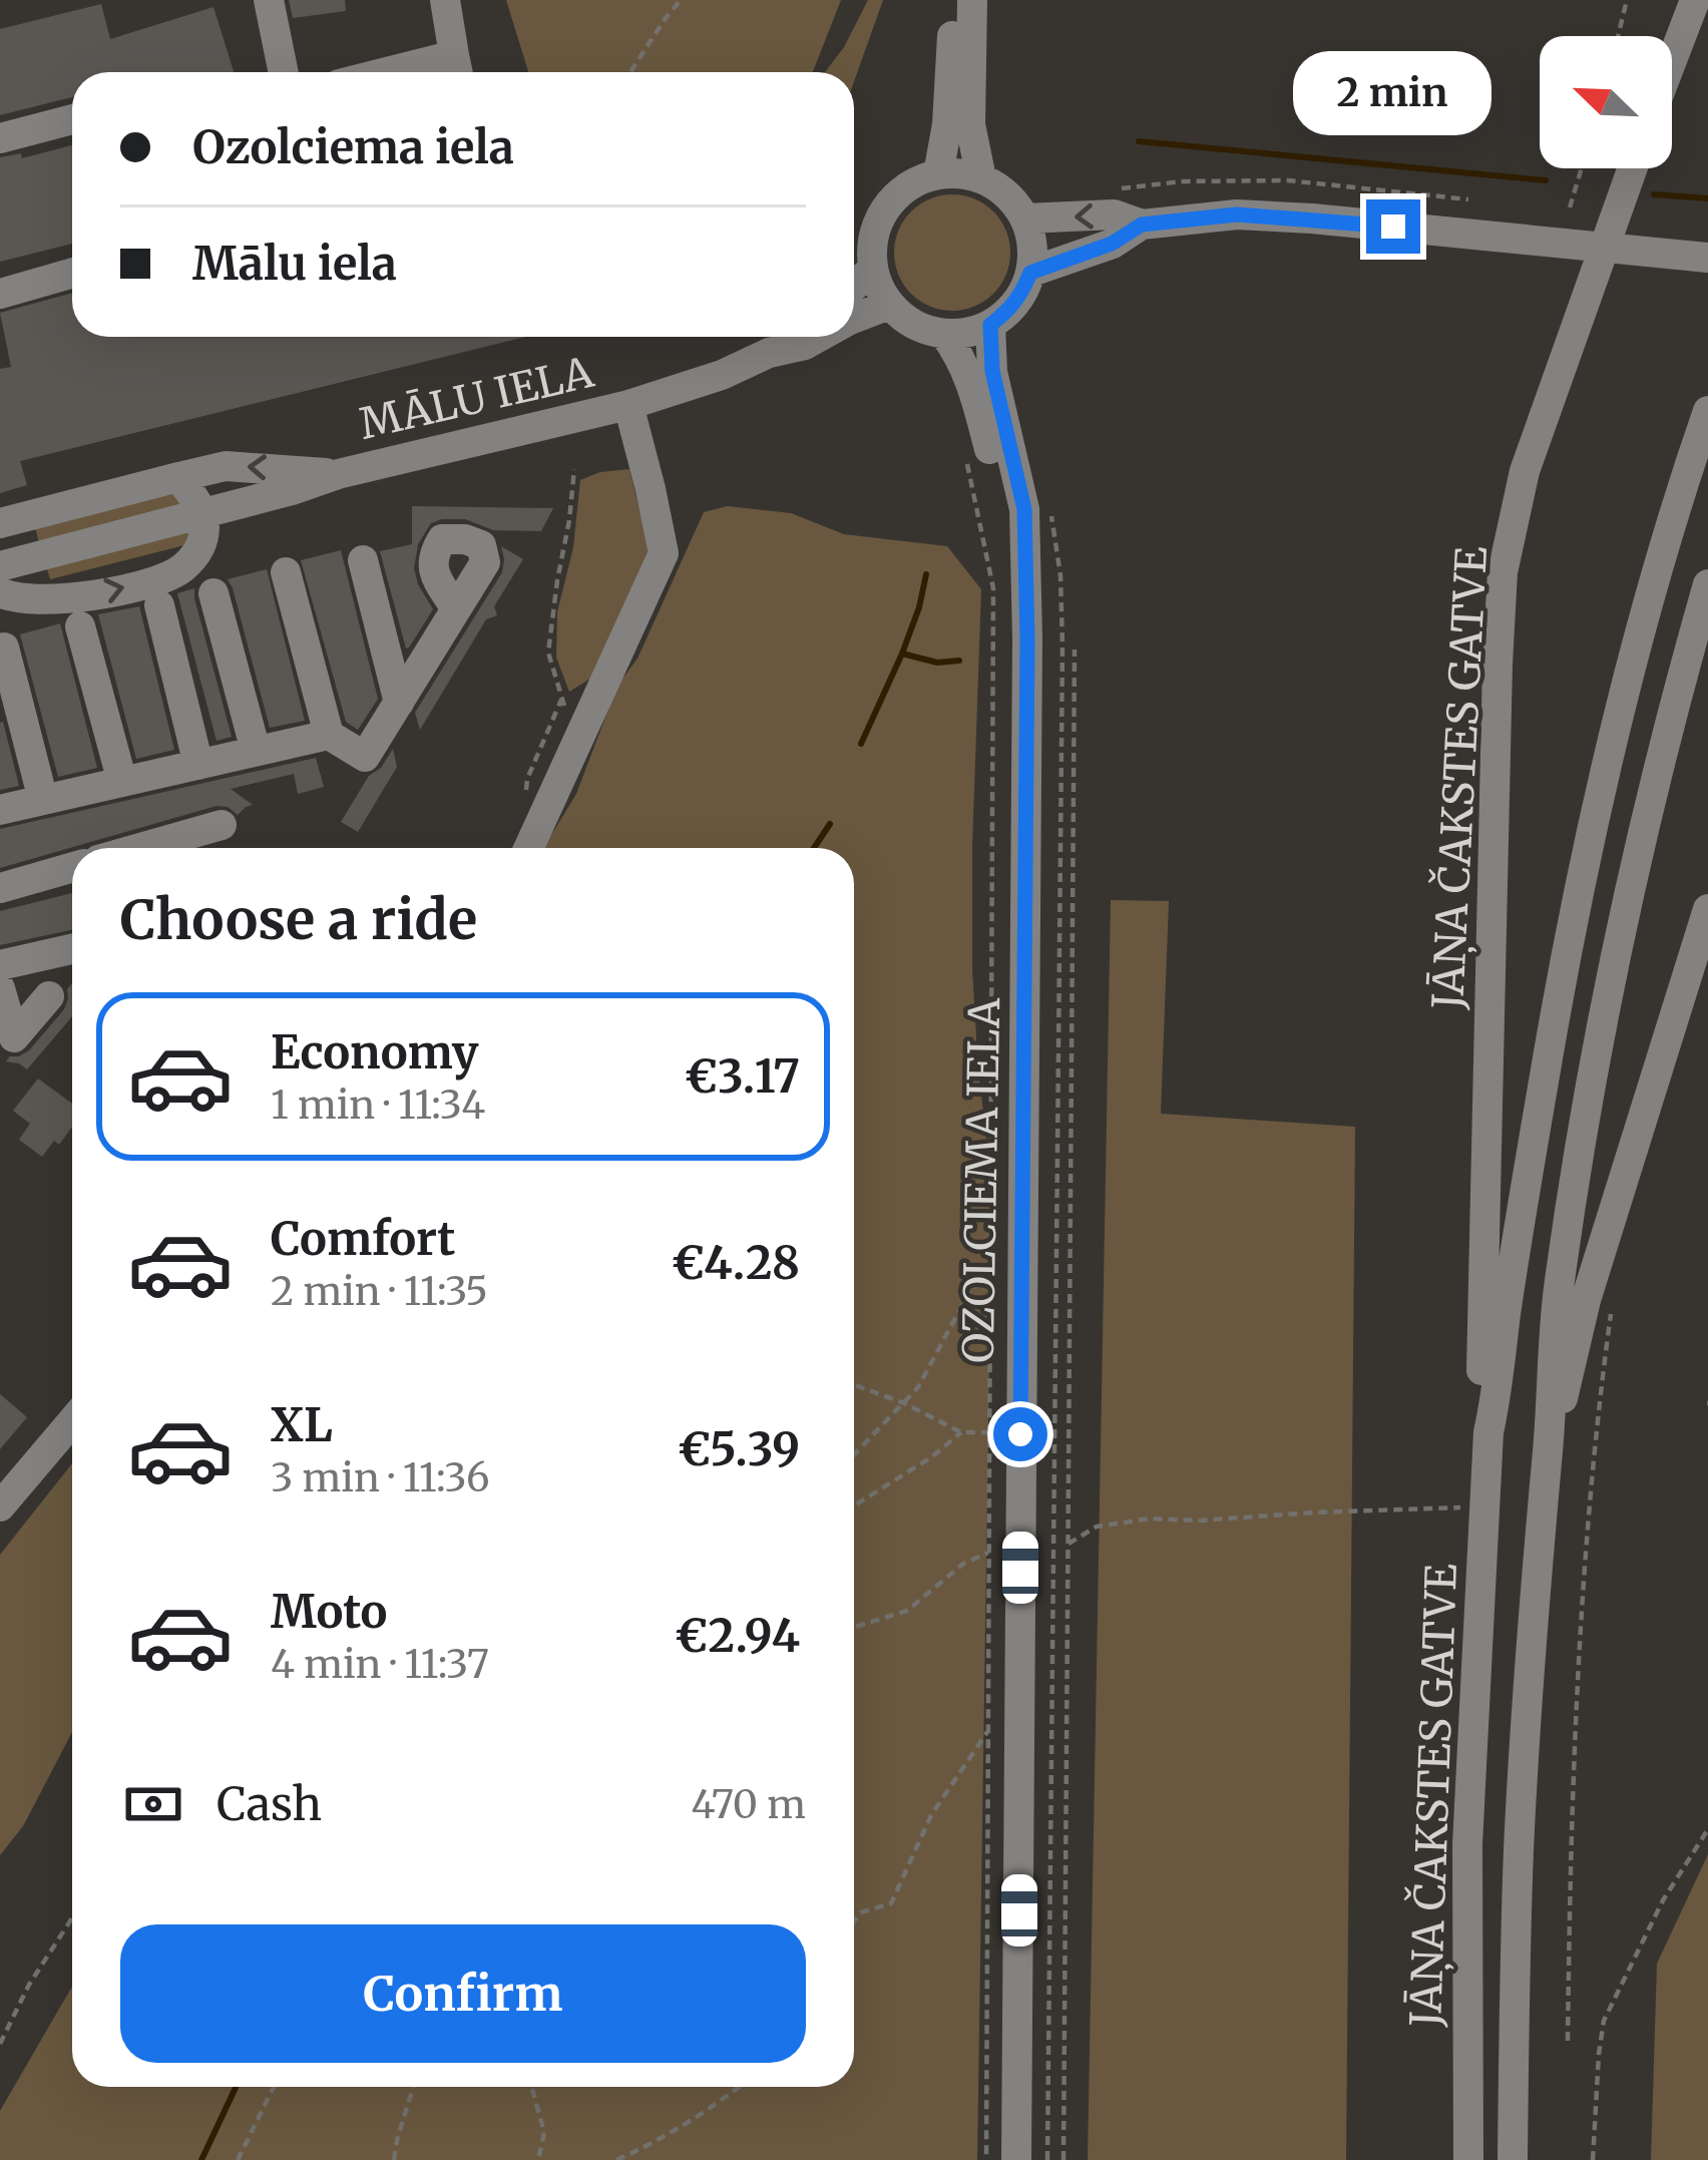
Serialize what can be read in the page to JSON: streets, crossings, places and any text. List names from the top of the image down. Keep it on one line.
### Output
{"streets":{"street":["MĀLU IELA","JĀŅA ČAKSTES GATVE","OZOLCIEMA IELA"]},"crossings":[["MĀLU IELA","OZOLCIEMA IELA"]],"north":"top left","page":{"bubble":"2 min","banner":["Ozolciema iela","Mālu iela"],"heading":"Choose a ride","list":[{"name":"Economy","note":"1 min · 11:34","value":"€3.17"},{"name":"Comfort","note":"2 min · 11:35","value":"€4.28"},{"name":"XL","note":"3 min · 11:36","value":"€5.39"},{"name":"Moto","note":"4 min · 11:37","value":"€2.94"}],"pay":["Cash","470 m"],"buttons":"Confirm"}}
